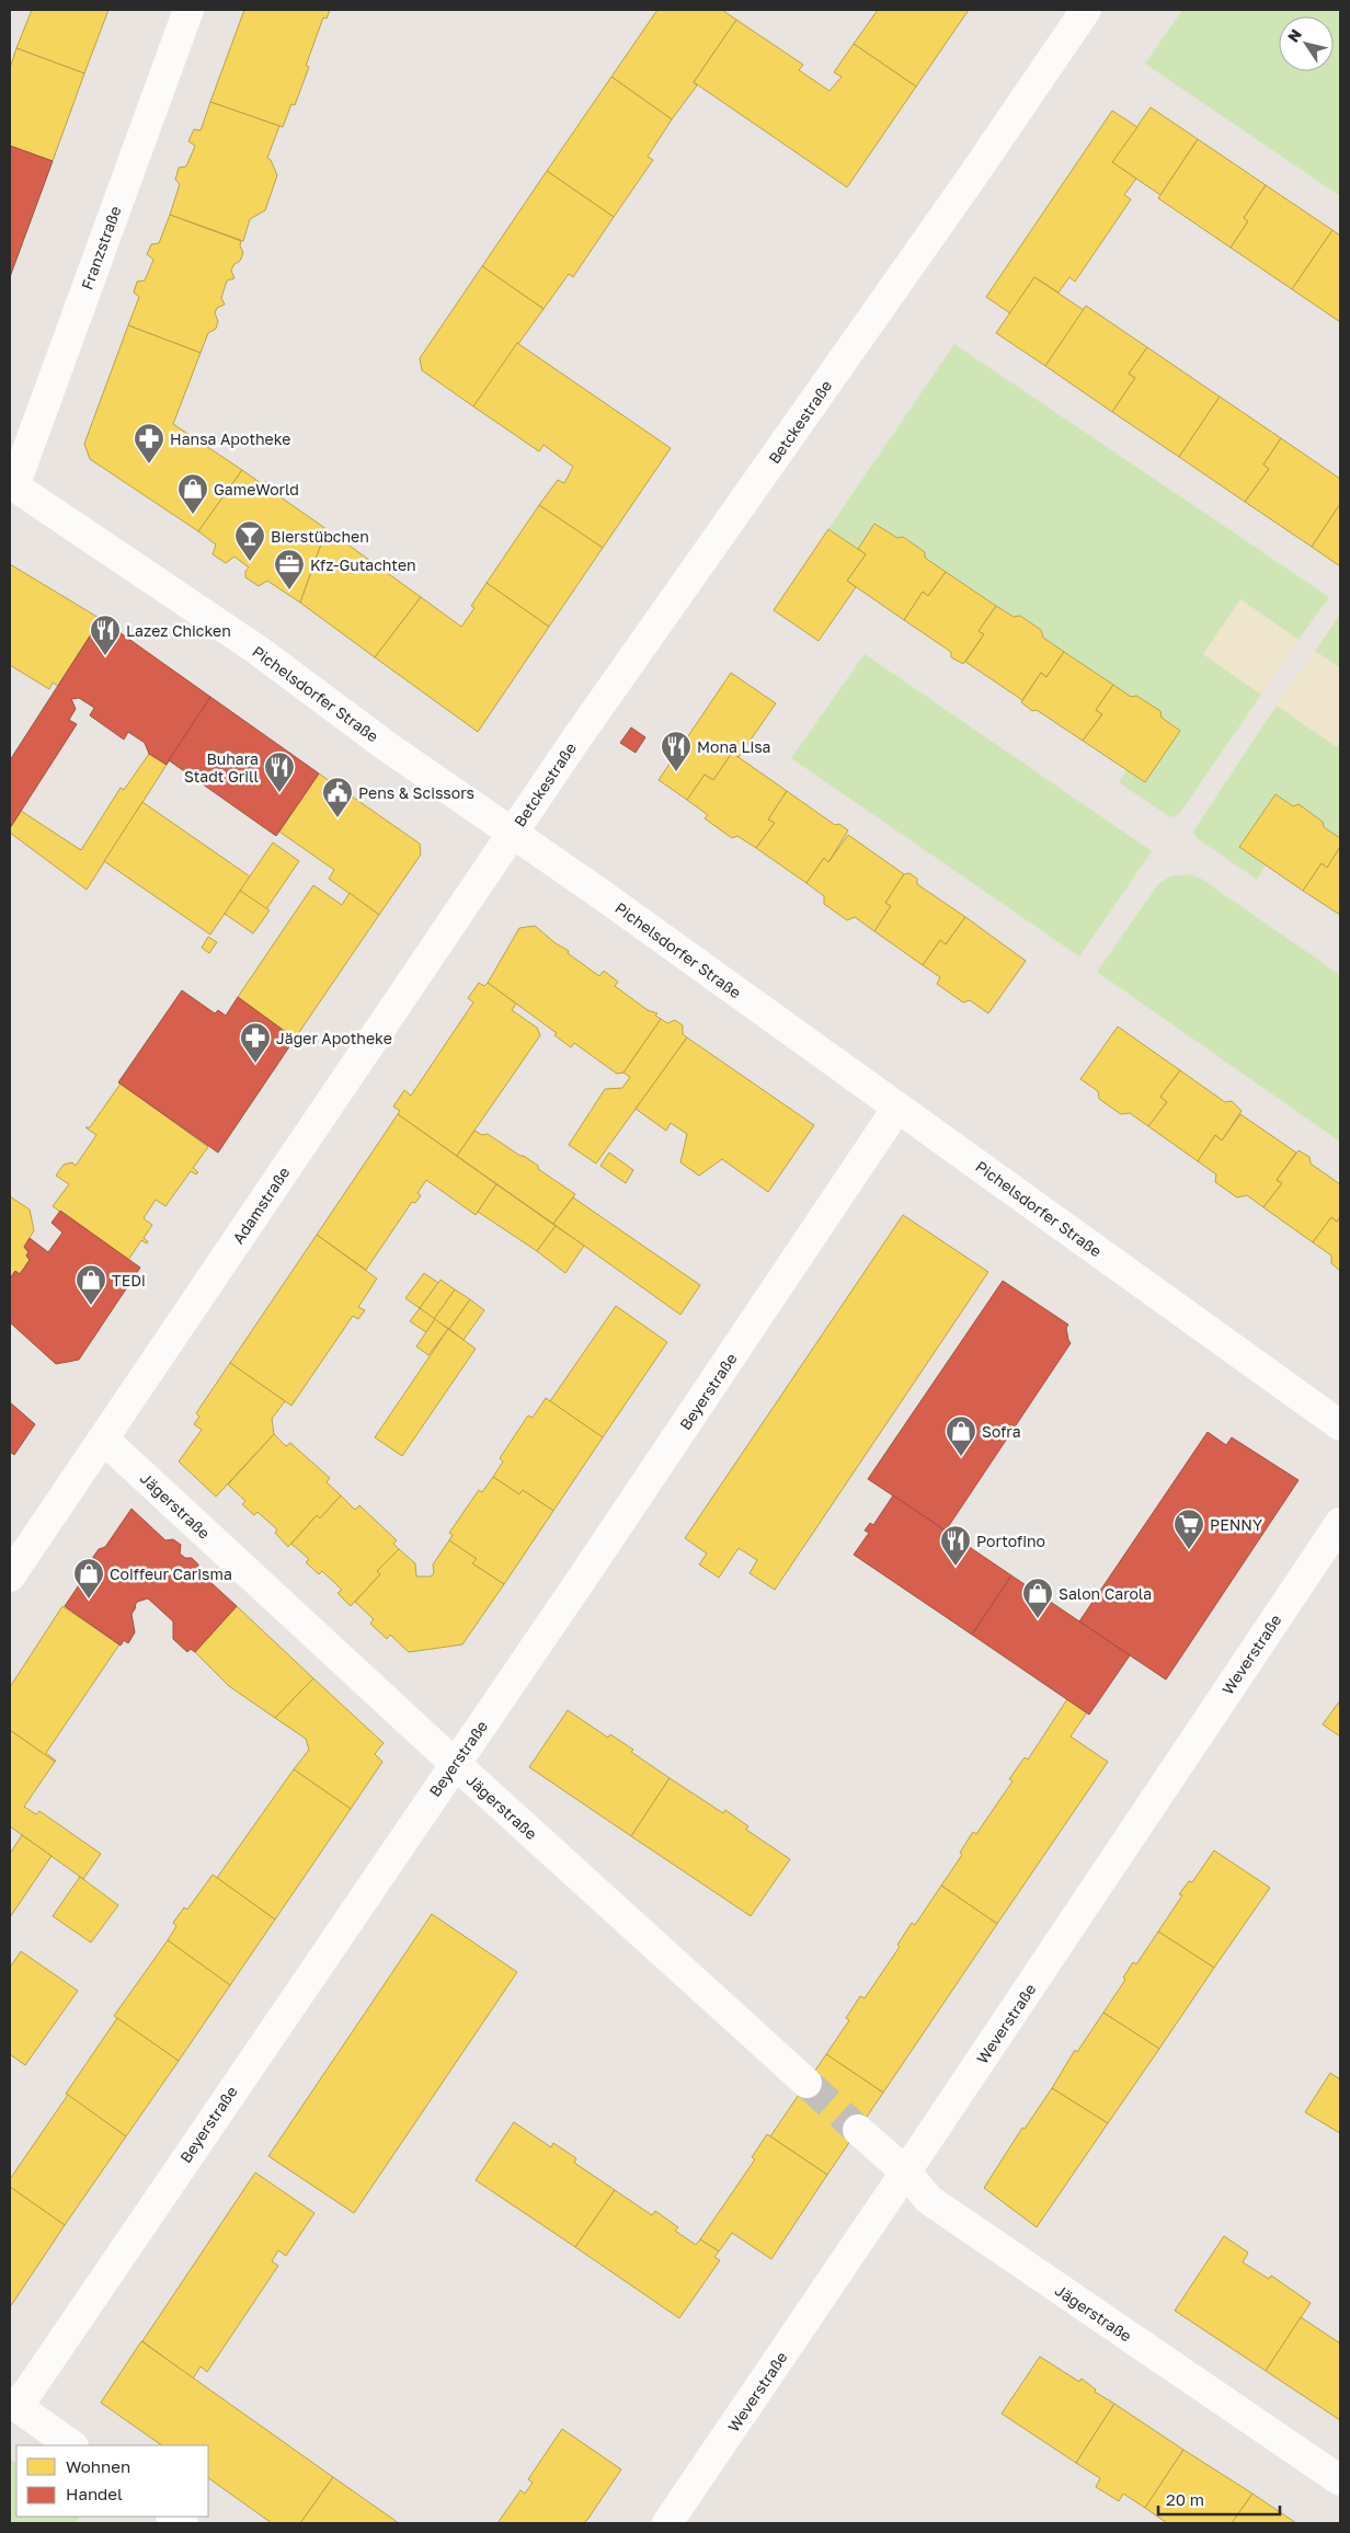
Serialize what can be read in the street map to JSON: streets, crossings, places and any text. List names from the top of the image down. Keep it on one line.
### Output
{"streets":{"street":["Franzstraße","Betckestraße","Pichelsdorfer Straße","Adamstraße","Beyerstraße","Jägerstraße","Weverstraße"]},"crossings":[["Franzstraße","Pichelsdorfer Straße"],["Betckestraße","Pichelsdorfer Straße"],["Betckestraße","Adamstraße"],["Pichelsdorfer Straße","Adamstraße"],["Pichelsdorfer Straße","Beyerstraße"],["Adamstraße","Jägerstraße"],["Beyerstraße","Jägerstraße"],["Jägerstraße","Weverstraße"]],"places":{"pharmacy":["Hansa Apotheke","Jäger Apotheke"],"shop":["GameWorld","TEDi","Sofra","Coiffeur Carisma","Salon Carola"],"bar":["Bierstübchen"],"office":["Kfz-Gutachten"],"restaurant":["Lazez Chicken","Mona Lisa","Buhara Stadt Grill","Portofino"],"public building":["Pens & Scissors"],"supermarket":["PENNY"]},"legend":["Wohnen","Handel"],"scale_bar":"20 m","north":"top left"}
